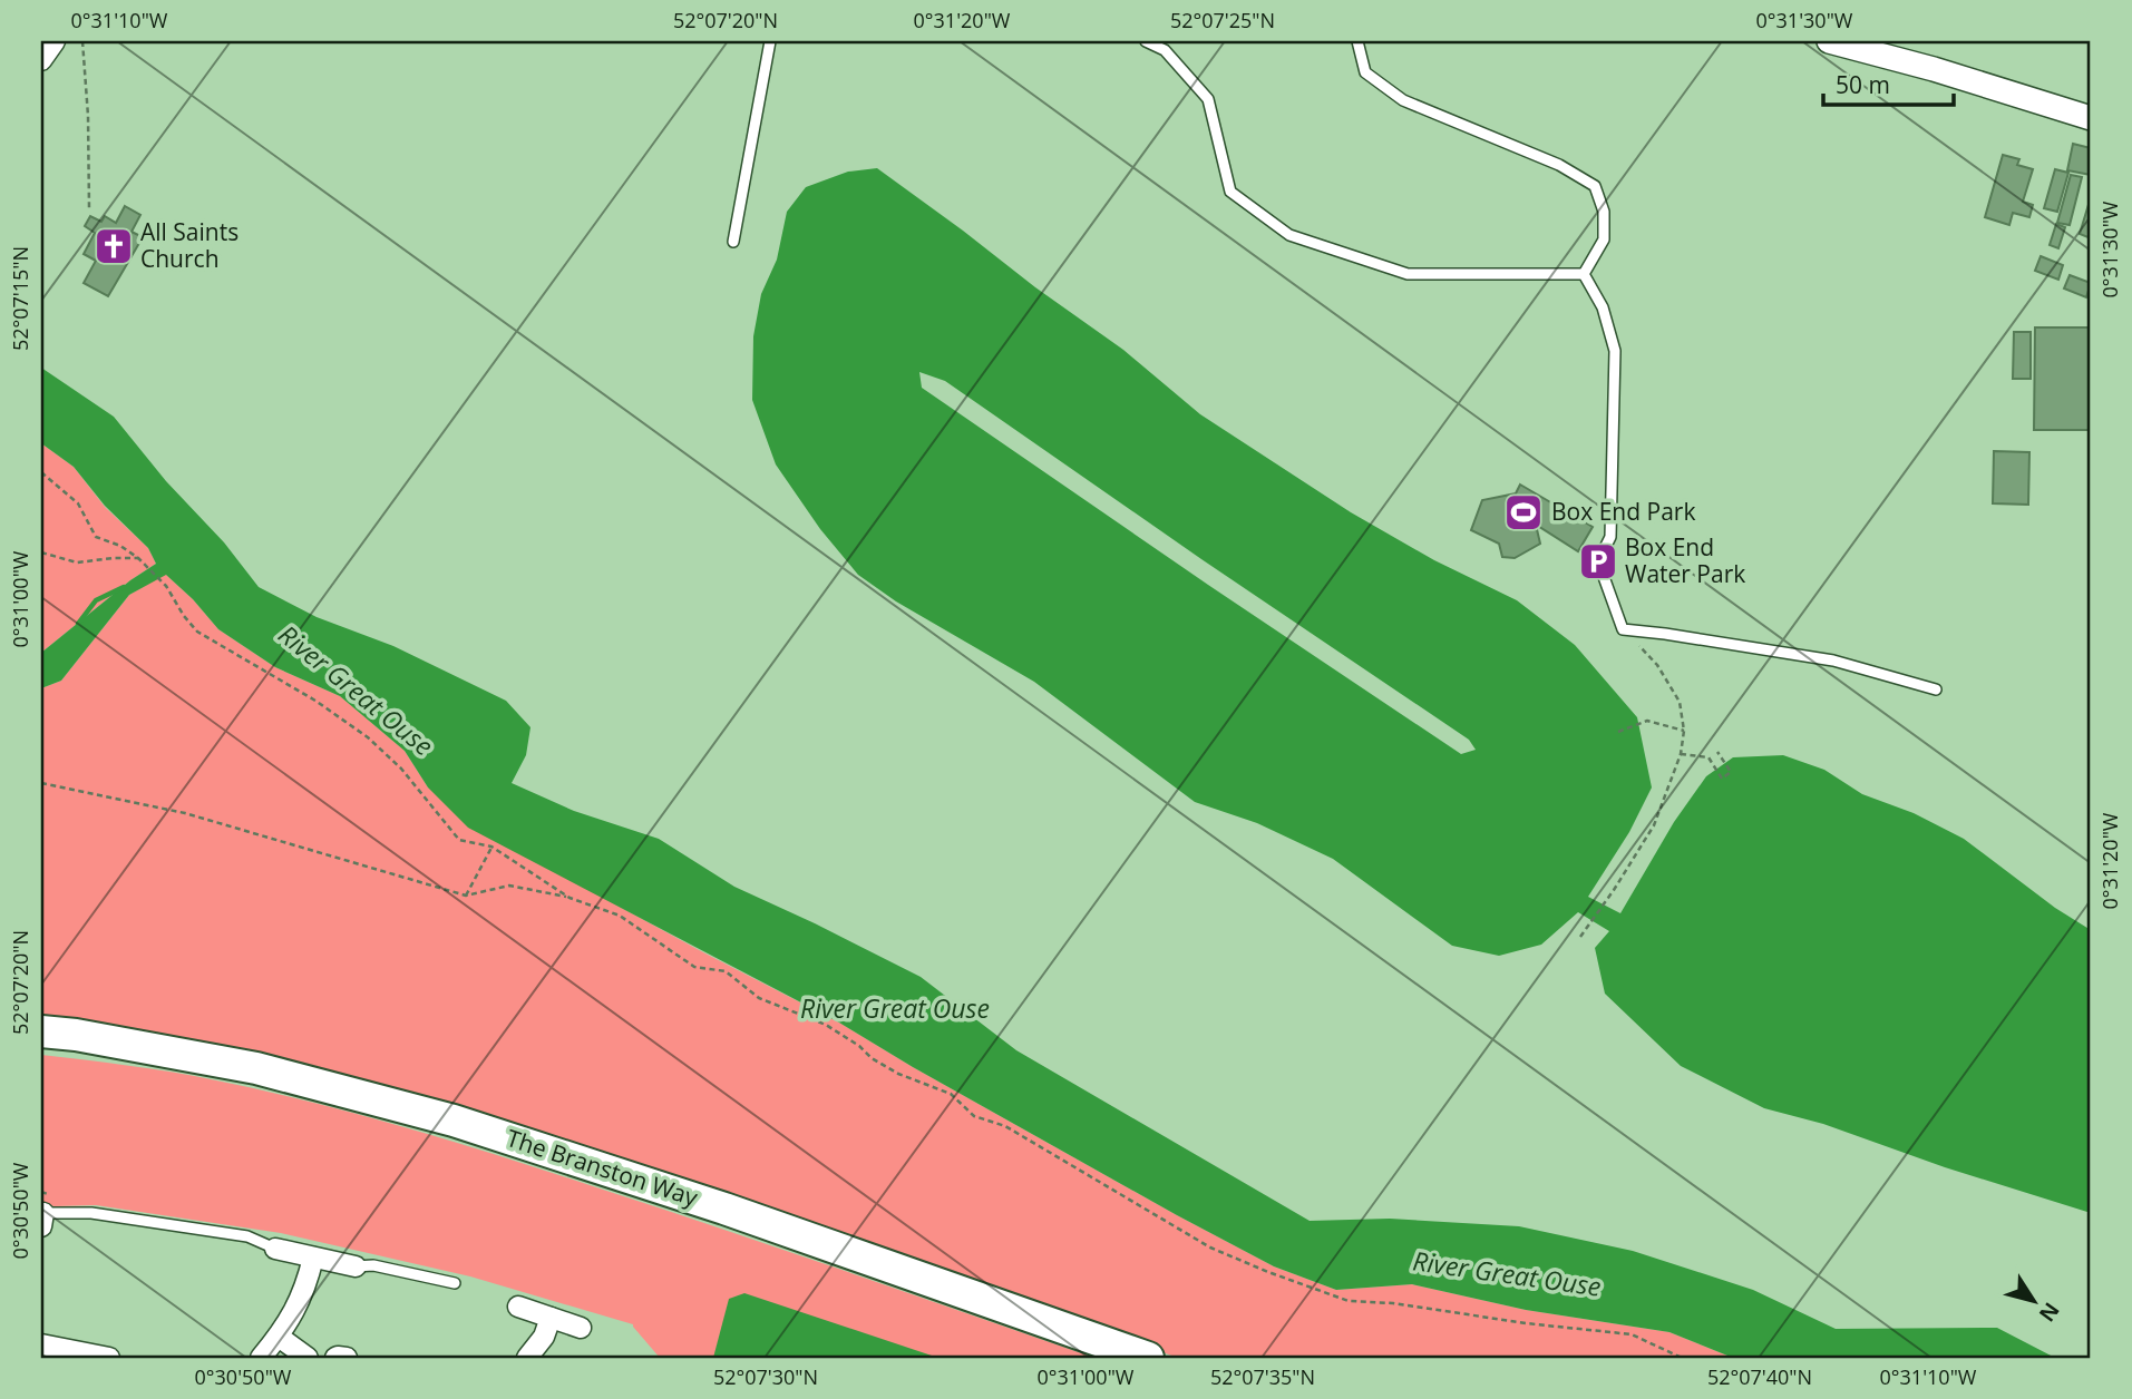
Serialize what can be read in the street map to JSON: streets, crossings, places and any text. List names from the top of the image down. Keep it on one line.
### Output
{"streets":{"highway":["The Branston Way"]},"water":["River Great Ouse"],"places":{"church":["All Saints Church"],"sports":["Box End Park"],"parking":["Box End Water Park"]},"scale_bar":"50 m","north":"bottom right","coordinates":["0°31'10\"W","52°07'20\"N","0°31'20\"W","52°07'25\"N","0°31'30\"W","52°07'15\"N","0°31'00\"W","0°30'50\"W","52°07'30\"N","52°07'35\"N","52°07'40\"N"]}
